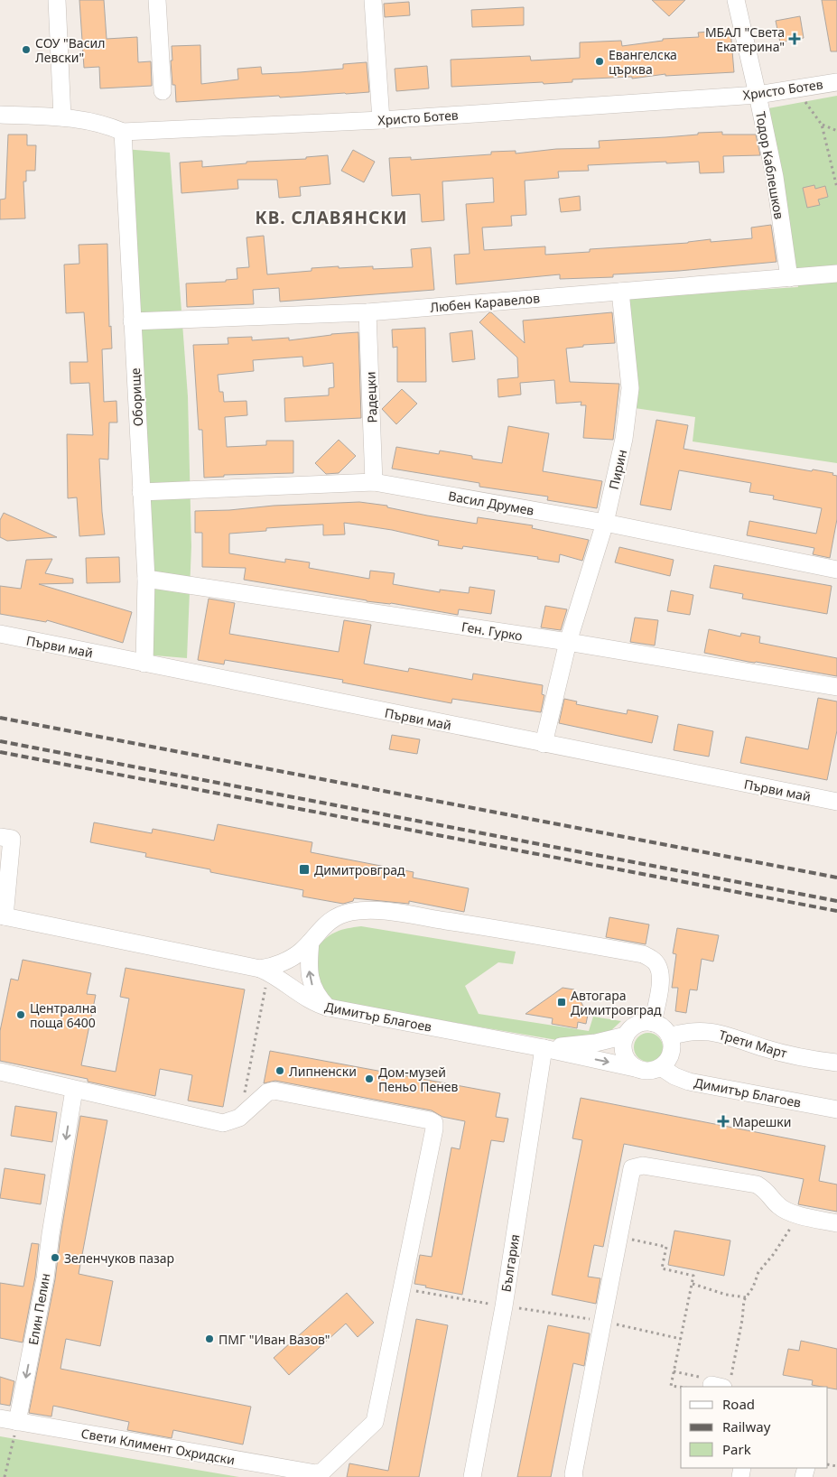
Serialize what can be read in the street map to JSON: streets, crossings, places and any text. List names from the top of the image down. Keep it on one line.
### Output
{"streets":{"street":["Христо Ботев","Тодор Каблешков","Любен Каравелов","Оборище","Радецки","Пирин","Васил Друмев","Ген. Гурко","Първи май","Димитър Благоев","Трети Март","България","Елин Пелин","Свети Климент Охридски"]},"crossings":[["Христо Ботев","Тодор Каблешков"],["Христо Ботев","Оборище"],["Тодор Каблешков","Любен Каравелов"],["Любен Каравелов","Оборище"],["Любен Каравелов","Радецки"],["Любен Каравелов","Пирин"],["Оборище","Васил Друмев"],["Оборище","Ген. Гурко"],["Оборище","Първи май"],["Радецки","Васил Друмев"],["Пирин","Васил Друмев"],["Пирин","Ген. Гурко"],["Пирин","Първи май"],["Димитър Благоев","Трети Март"],["Димитър Благоев","България"],["Елин Пелин","Свети Климент Охридски"]],"one_way":["Елин Пелин"],"districts":["КВ. СЛАВЯНСКИ"],"places":{"health":["МБАЛ \"Света Екатерина\"","Марешки"],"other":["СОУ \"Васил Левски\"","Евангелска църква","Централна поща 6400","Липненски","Дом-музей Пеньо Пенев","Зеленчуков пазар","ПМГ \"Иван Вазов\""],"transit":["Димитровград","Автогара Димитровград"]},"legend":["Road","Railway","Park"]}
